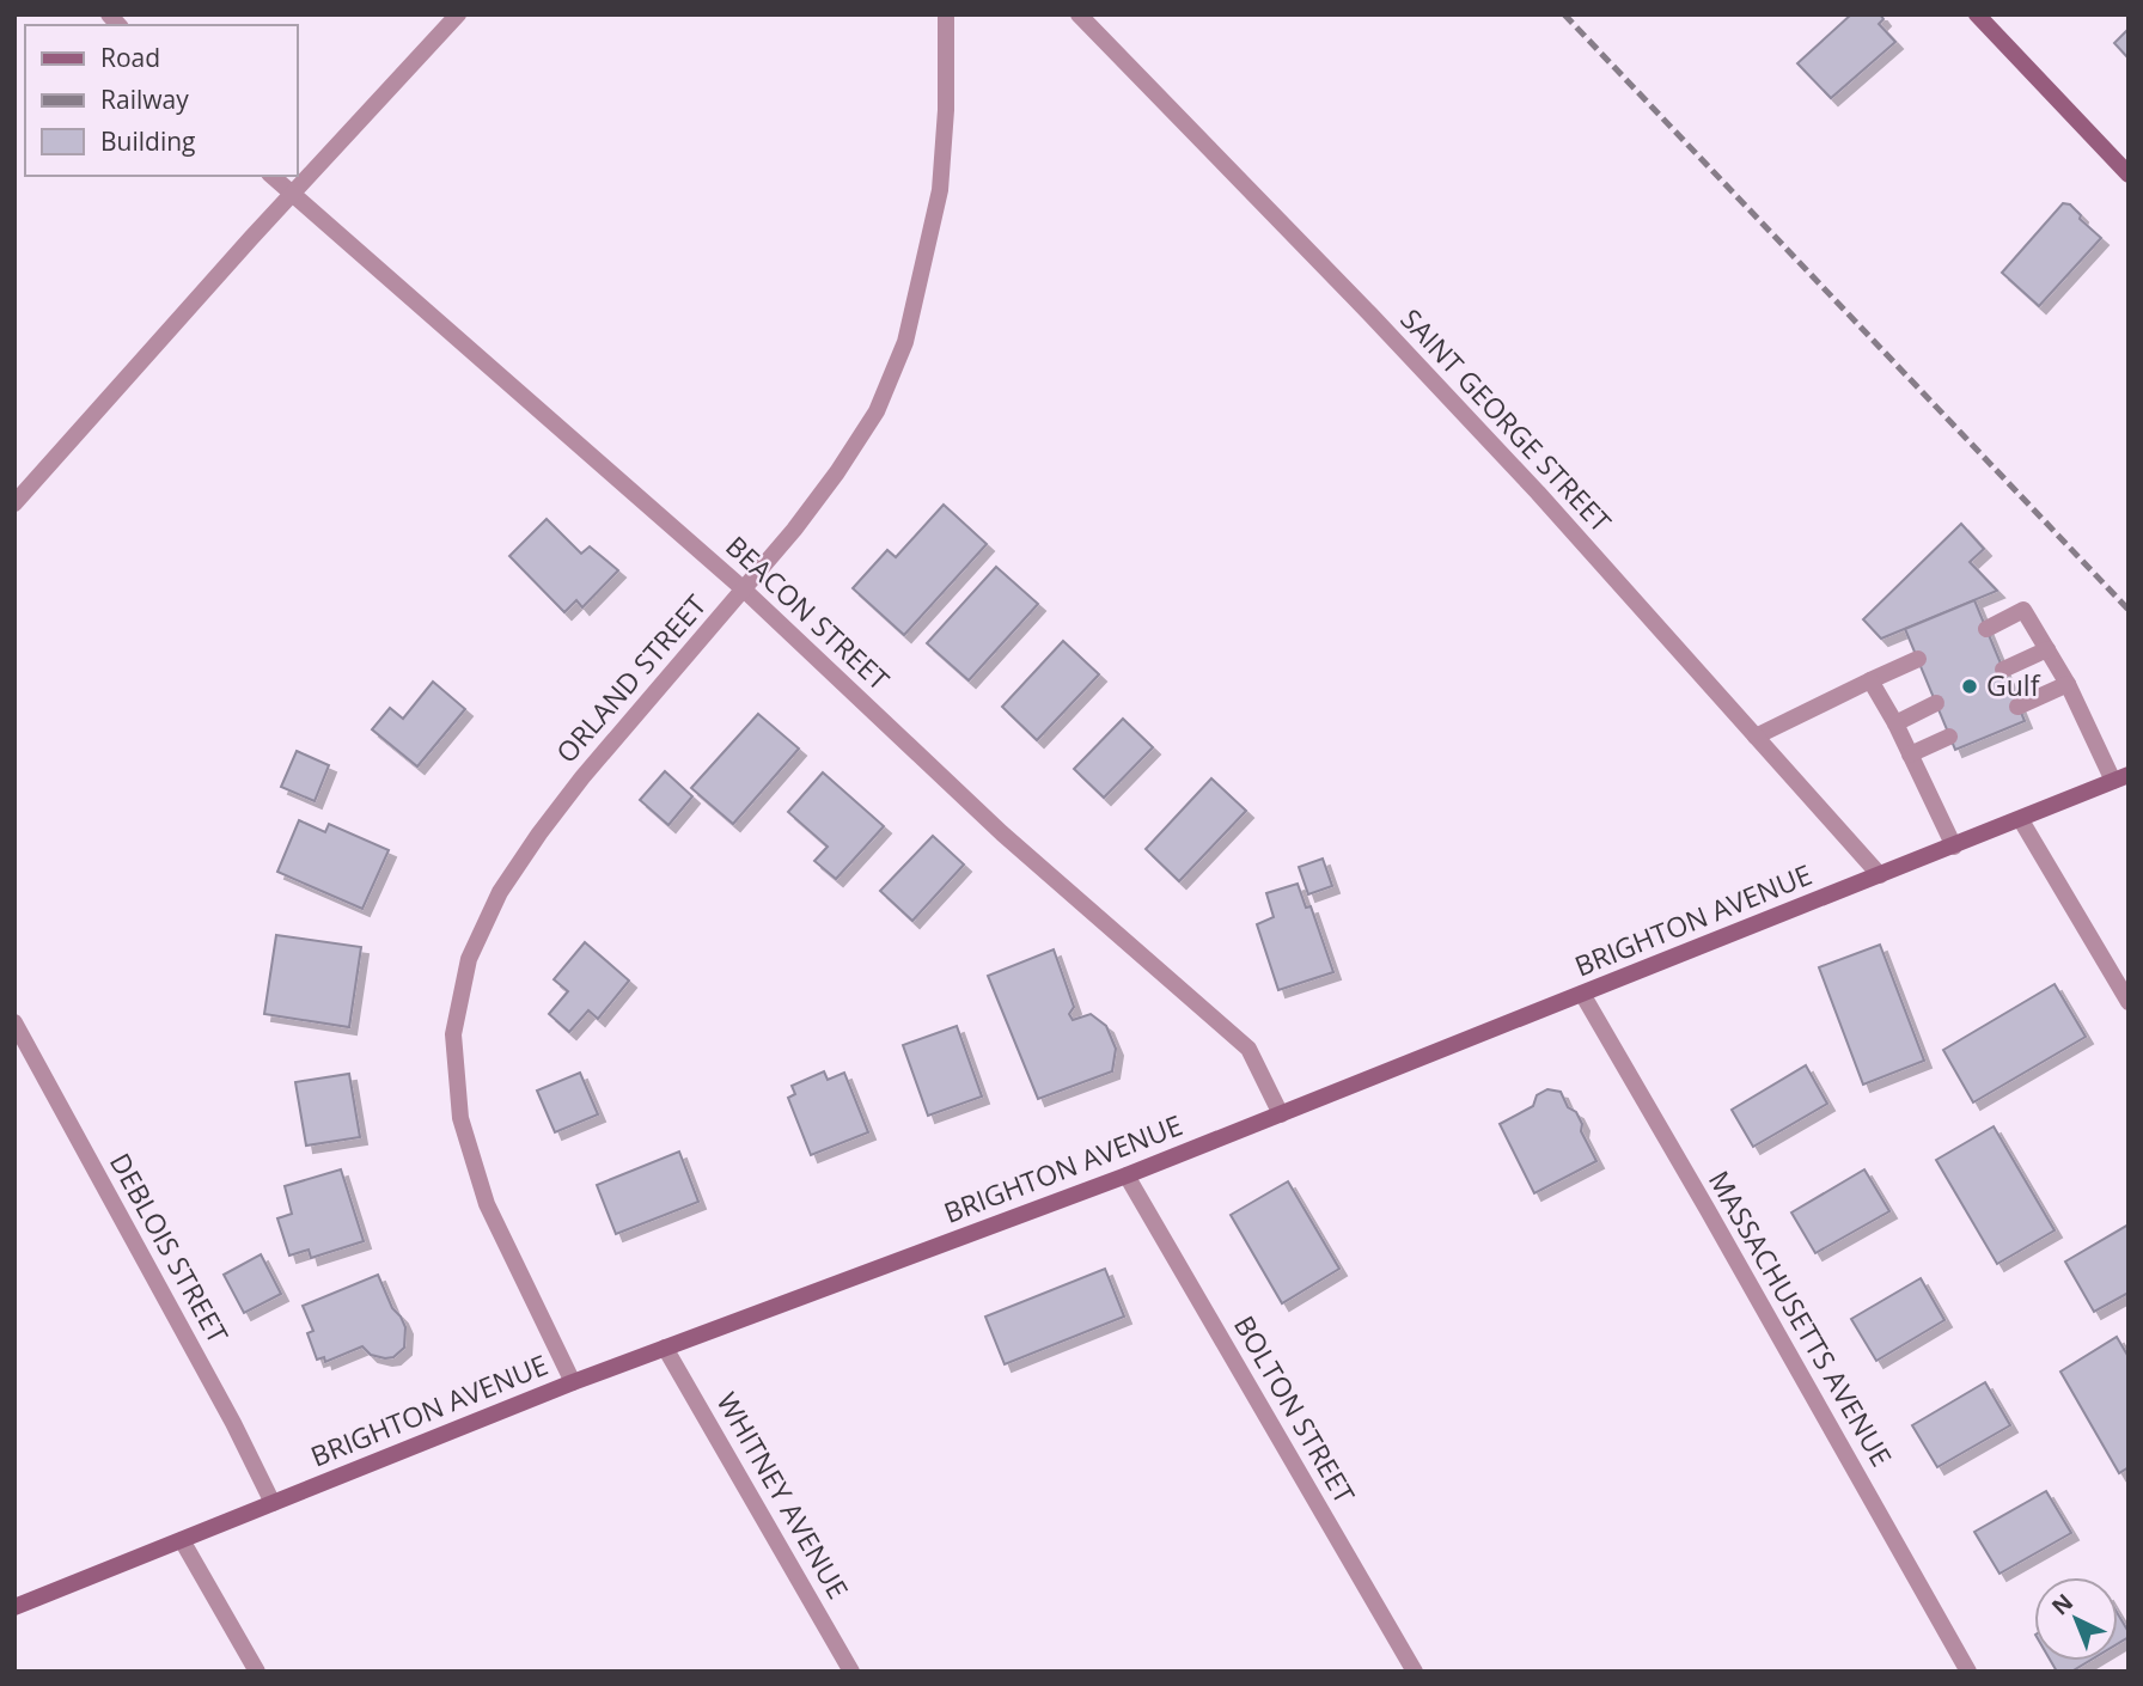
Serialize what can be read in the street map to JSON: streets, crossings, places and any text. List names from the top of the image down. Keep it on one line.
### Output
{"streets":{"main road":["BRIGHTON AVENUE"],"street":["SAINT GEORGE STREET","BEACON STREET","ORLAND STREET","DEBLOIS STREET","MASSACHUSETTS AVENUE","BOLTON STREET","WHITNEY AVENUE"]},"crossings":[["SAINT GEORGE STREET","BRIGHTON AVENUE"],["BEACON STREET","ORLAND STREET"],["BEACON STREET","BRIGHTON AVENUE"],["ORLAND STREET","BRIGHTON AVENUE"],["BRIGHTON AVENUE","DEBLOIS STREET"],["BRIGHTON AVENUE","MASSACHUSETTS AVENUE"],["BRIGHTON AVENUE","BOLTON STREET"],["BRIGHTON AVENUE","WHITNEY AVENUE"]],"places":["Gulf"],"legend":["Road","Railway","Building"],"north":"top left"}
